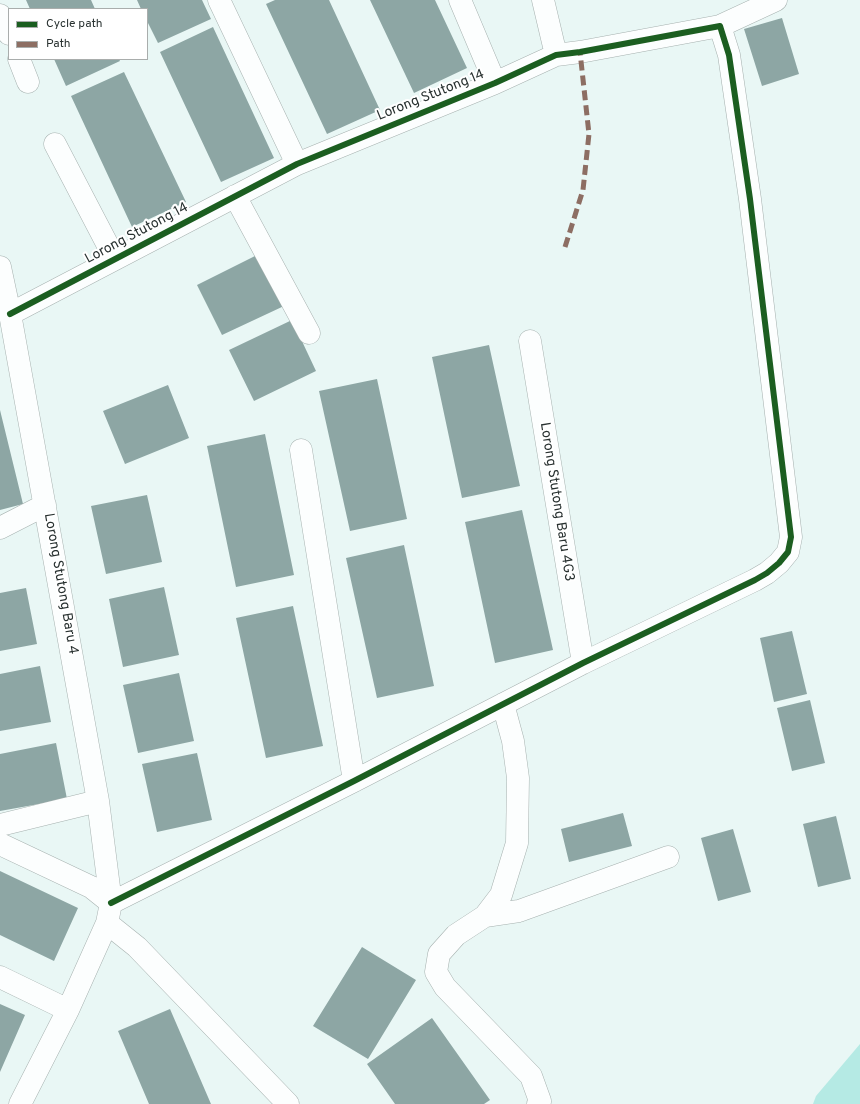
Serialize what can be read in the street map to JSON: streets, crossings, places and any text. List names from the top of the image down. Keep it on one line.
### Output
{"streets":{"street":["Lorong Stutong 14","Lorong Stutong Baru 4G3","Lorong Stutong Baru 4"]},"crossings":[["Lorong Stutong 14","Lorong Stutong Baru 4"]],"legend":["Cycle path","Path"]}
